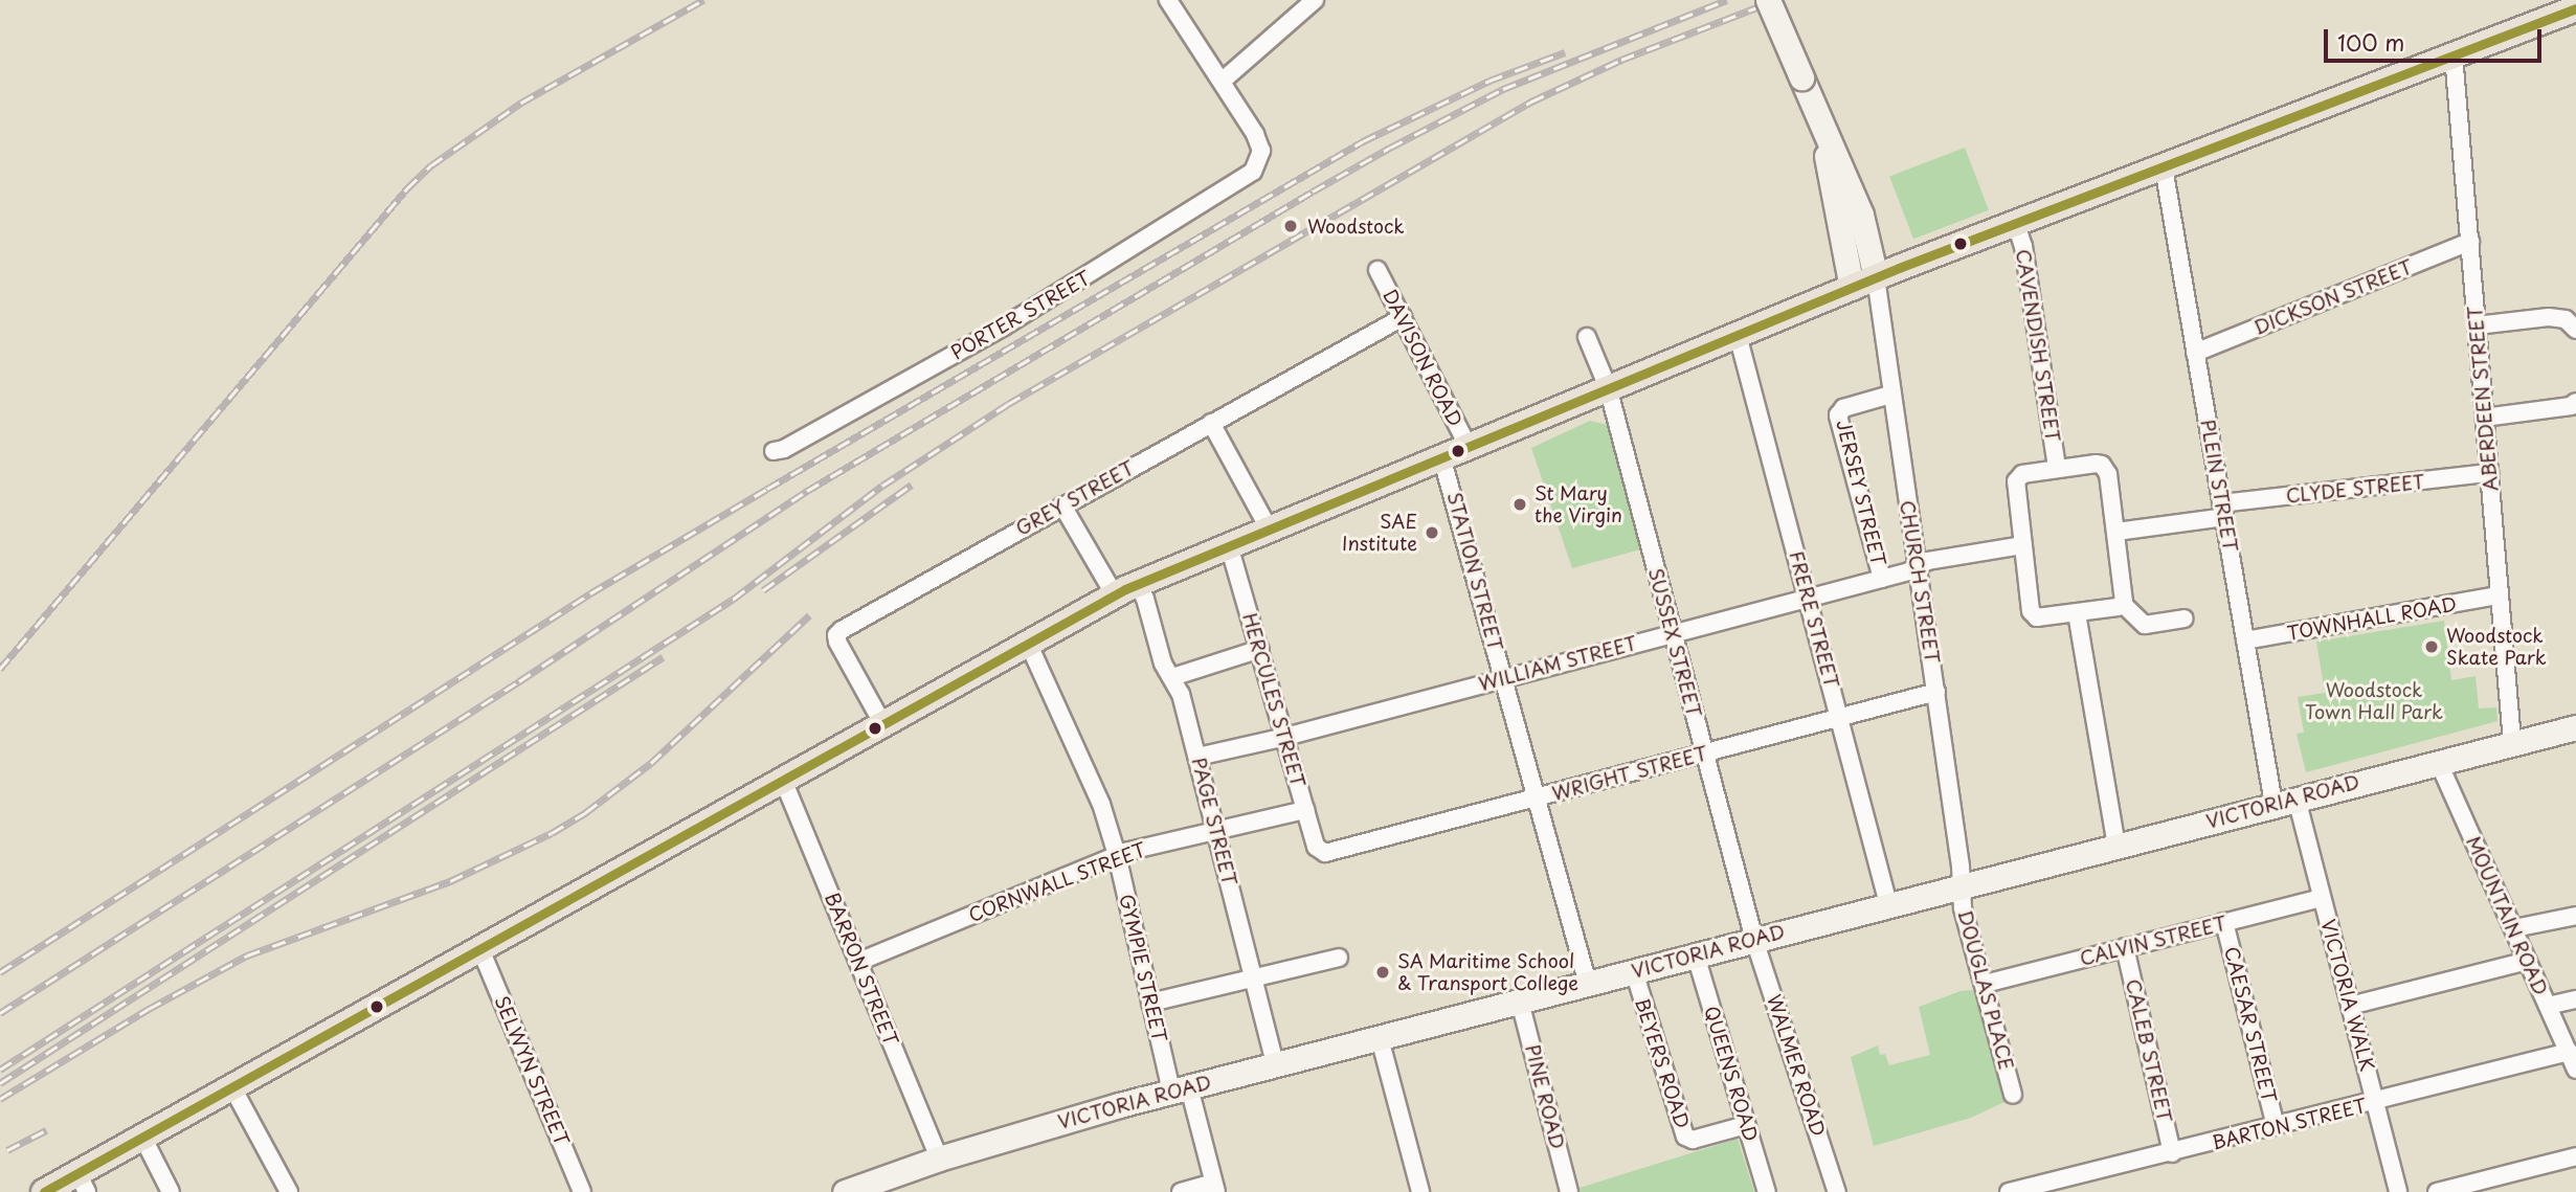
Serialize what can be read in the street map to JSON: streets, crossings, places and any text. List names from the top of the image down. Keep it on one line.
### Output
{"streets":{"main road":["VICTORIA ROAD"],"street":["DICKSON STREET","PORTER STREET","CAVENDISH STREET","DAVISON ROAD","ABERDEEN STREET","PLEIN STREET","CLYDE STREET","JERSEY STREET","GREY STREET","STATION STREET","CHURCH STREET","TOWNHALL ROAD","FRERE STREET","SUSSEX STREET","WILLIAM STREET","HERCULES STREET","WRIGHT STREET","PAGE STREET","CORNWALL STREET","MOUNTAIN ROAD","CALVIN STREET","GYMPIE STREET","BARRON STREET","DOUGLAS PLACE","VICTORIA WALK","CAESAR STREET","CALEB STREET","BEYERS ROAD","WALMER ROAD","SELWYN STREET","QUEENS ROAD","PINE ROAD","BARTON STREET"]},"crossings":[["DICKSON STREET","ABERDEEN STREET"],["DICKSON STREET","PLEIN STREET"],["DAVISON ROAD","GREY STREET"],["ABERDEEN STREET","CLYDE STREET"],["ABERDEEN STREET","TOWNHALL ROAD"],["ABERDEEN STREET","VICTORIA ROAD"],["PLEIN STREET","CLYDE STREET"],["PLEIN STREET","TOWNHALL ROAD"],["PLEIN STREET","VICTORIA ROAD"],["PLEIN STREET","VICTORIA WALK"],["JERSEY STREET","CHURCH STREET"],["JERSEY STREET","WILLIAM STREET"],["GREY STREET","PAGE STREET"],["STATION STREET","WILLIAM STREET"],["STATION STREET","WRIGHT STREET"],["STATION STREET","VICTORIA ROAD"],["CHURCH STREET","WILLIAM STREET"],["CHURCH STREET","WRIGHT STREET"],["CHURCH STREET","VICTORIA ROAD"],["CHURCH STREET","DOUGLAS PLACE"],["FRERE STREET","WILLIAM STREET"],["FRERE STREET","WRIGHT STREET"],["FRERE STREET","VICTORIA ROAD"],["SUSSEX STREET","WILLIAM STREET"],["SUSSEX STREET","WRIGHT STREET"],["SUSSEX STREET","VICTORIA ROAD"],["SUSSEX STREET","WALMER ROAD"],["WILLIAM STREET","HERCULES STREET"],["WILLIAM STREET","PAGE STREET"],["HERCULES STREET","WRIGHT STREET"],["HERCULES STREET","CORNWALL STREET"],["VICTORIA ROAD","PAGE STREET"],["VICTORIA ROAD","MOUNTAIN ROAD"],["VICTORIA ROAD","GYMPIE STREET"],["VICTORIA ROAD","BARRON STREET"],["VICTORIA ROAD","DOUGLAS PLACE"],["VICTORIA ROAD","VICTORIA WALK"],["VICTORIA ROAD","BEYERS ROAD"],["VICTORIA ROAD","WALMER ROAD"],["VICTORIA ROAD","QUEENS ROAD"],["VICTORIA ROAD","PINE ROAD"],["PAGE STREET","CORNWALL STREET"],["CORNWALL STREET","GYMPIE STREET"],["CORNWALL STREET","BARRON STREET"],["MOUNTAIN ROAD","BARTON STREET"],["CALVIN STREET","DOUGLAS PLACE"],["CALVIN STREET","VICTORIA WALK"],["CALVIN STREET","CAESAR STREET"],["CALVIN STREET","CALEB STREET"],["VICTORIA WALK","BARTON STREET"],["CAESAR STREET","BARTON STREET"],["CALEB STREET","BARTON STREET"],["BEYERS ROAD","QUEENS ROAD"]],"parks":["Woodstock Town Hall Park"],"places":["Woodstock","St Mary the Virgin","SAE Institute","Woodstock Skate Park","SA Maritime School & Transport College"],"scale_bar":"100 m"}
